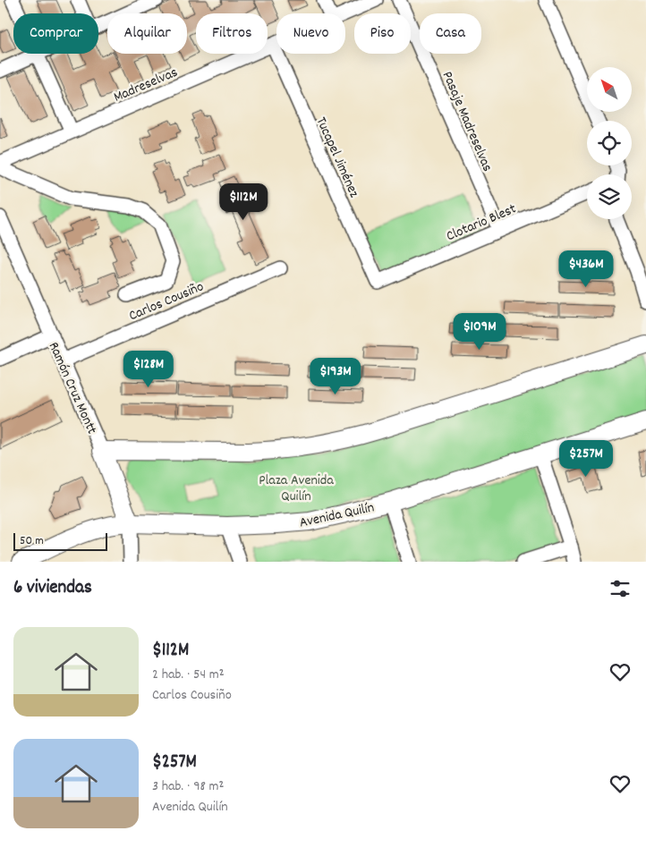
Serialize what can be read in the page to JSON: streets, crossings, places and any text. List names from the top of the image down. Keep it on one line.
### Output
{"streets":{"main road":["Ramón Cruz Montt","Avenida Quilín"],"street":["Madreselvas","Pasaje Madreselvas","Tucapel Jiménez","Clotario Blest","Carlos Cousiño"]},"crossings":[["Madreselvas","Tucapel Jiménez"],["Pasaje Madreselvas","Clotario Blest"],["Tucapel Jiménez","Clotario Blest"],["Carlos Cousiño","Ramón Cruz Montt"],["Ramón Cruz Montt","Avenida Quilín"]],"parks":["Plaza Avenida Quilín"],"scale_bar":"50 m","north":"top left","page":{"chip":["Comprar","Alquilar","Filtros","Nuevo","Piso","Casa"],"price":["$112M","$436M","$109M","$128M","$193M","$257M"],"scale":"50 m","heading":"6 viviendas","list":[{"name":"$112M","note":"2 hab. · 54 m² · Carlos Cousiño"},{"name":"$257M","note":"3 hab. · 98 m² · Avenida Quilín"}]}}
